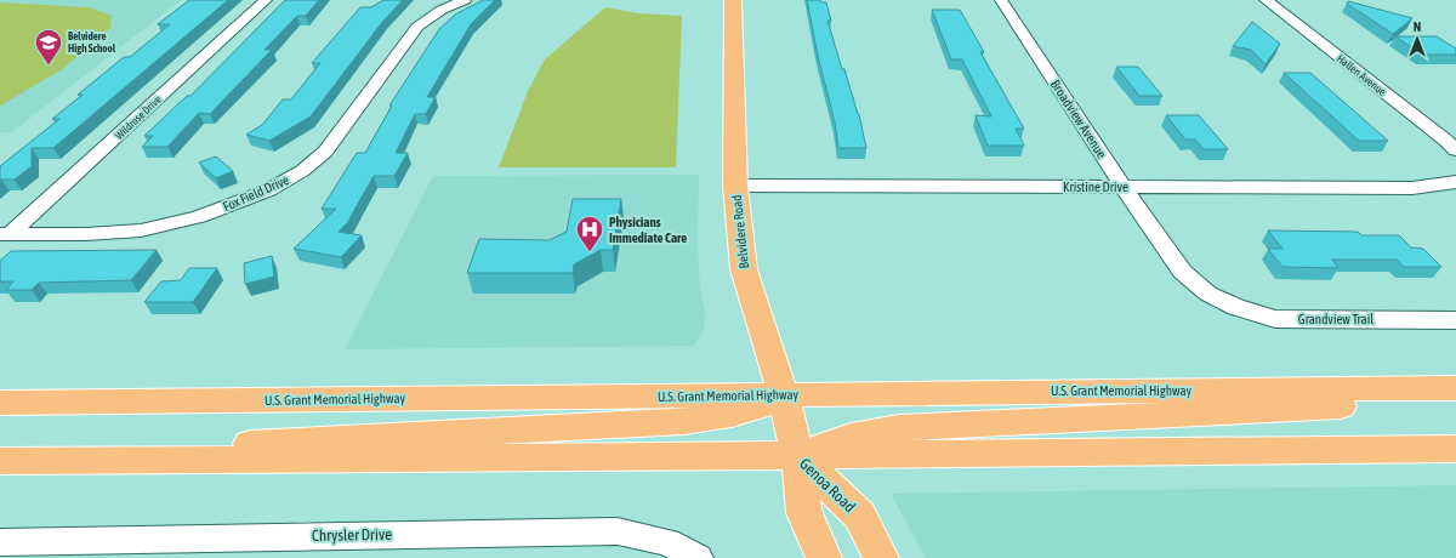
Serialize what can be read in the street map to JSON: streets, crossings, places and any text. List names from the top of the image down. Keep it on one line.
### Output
{"streets":{"main road":["Belvidere Road","U.S. Grant Memorial Highway","Genoa Road"],"street":["Hallen Avenue","Wildrose Drive","Broadview Avenue","Kristine Drive","Fox Field Drive","Grandview Trail","Chrysler Drive"]},"crossings":[["Wildrose Drive","Fox Field Drive"],["Broadview Avenue","Kristine Drive"],["Broadview Avenue","Grandview Trail"],["Kristine Drive","Belvidere Road"],["Belvidere Road","U.S. Grant Memorial Highway"],["Belvidere Road","Genoa Road"]],"places":{"school or university":["Belvidere High School"],"hospital":["Physicians Immediate Care"]},"north":"top"}
